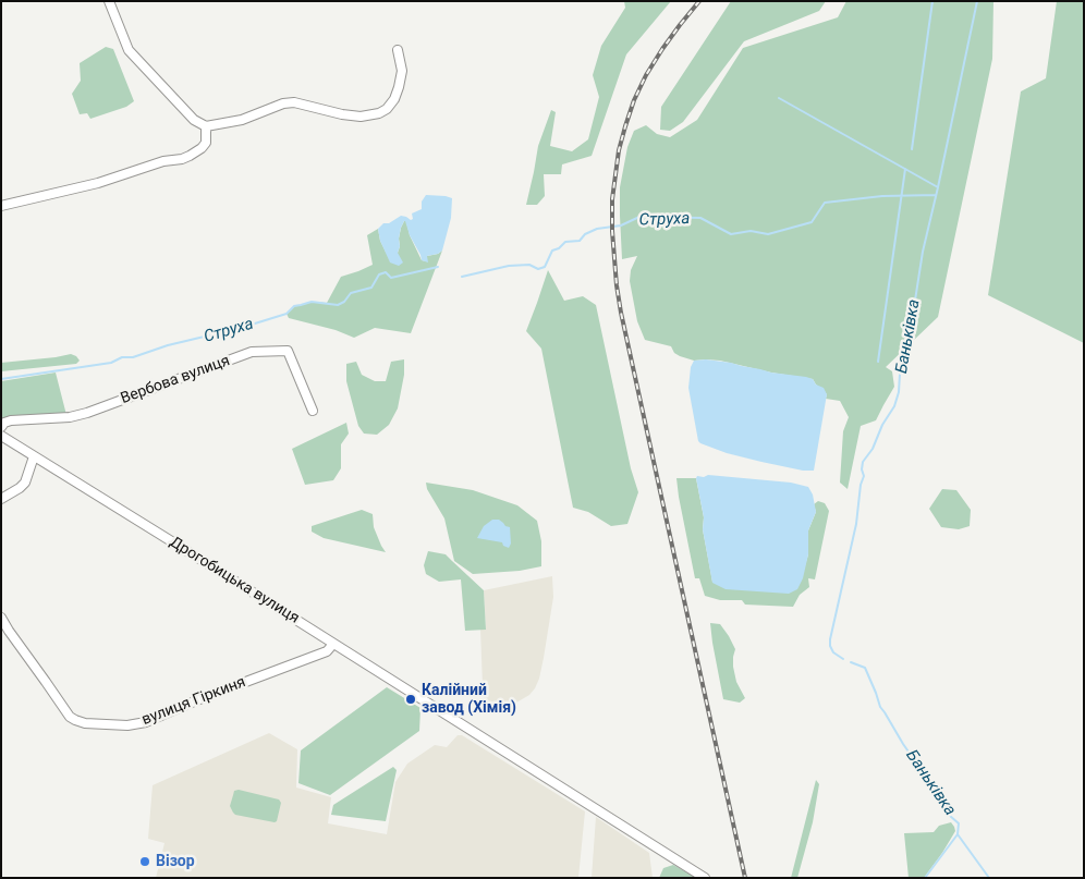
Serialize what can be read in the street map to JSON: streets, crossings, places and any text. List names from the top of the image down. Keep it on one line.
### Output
{"streets":{"street":["Вербова вулиця","Дрогобицька вулиця","вулиця Гіркиня"]},"crossings":[["Дрогобицька вулиця","вулиця Гіркиня"]],"water":["Струха","Баньківка"],"places":["Калійний завод (Хімія)","Візор"]}
